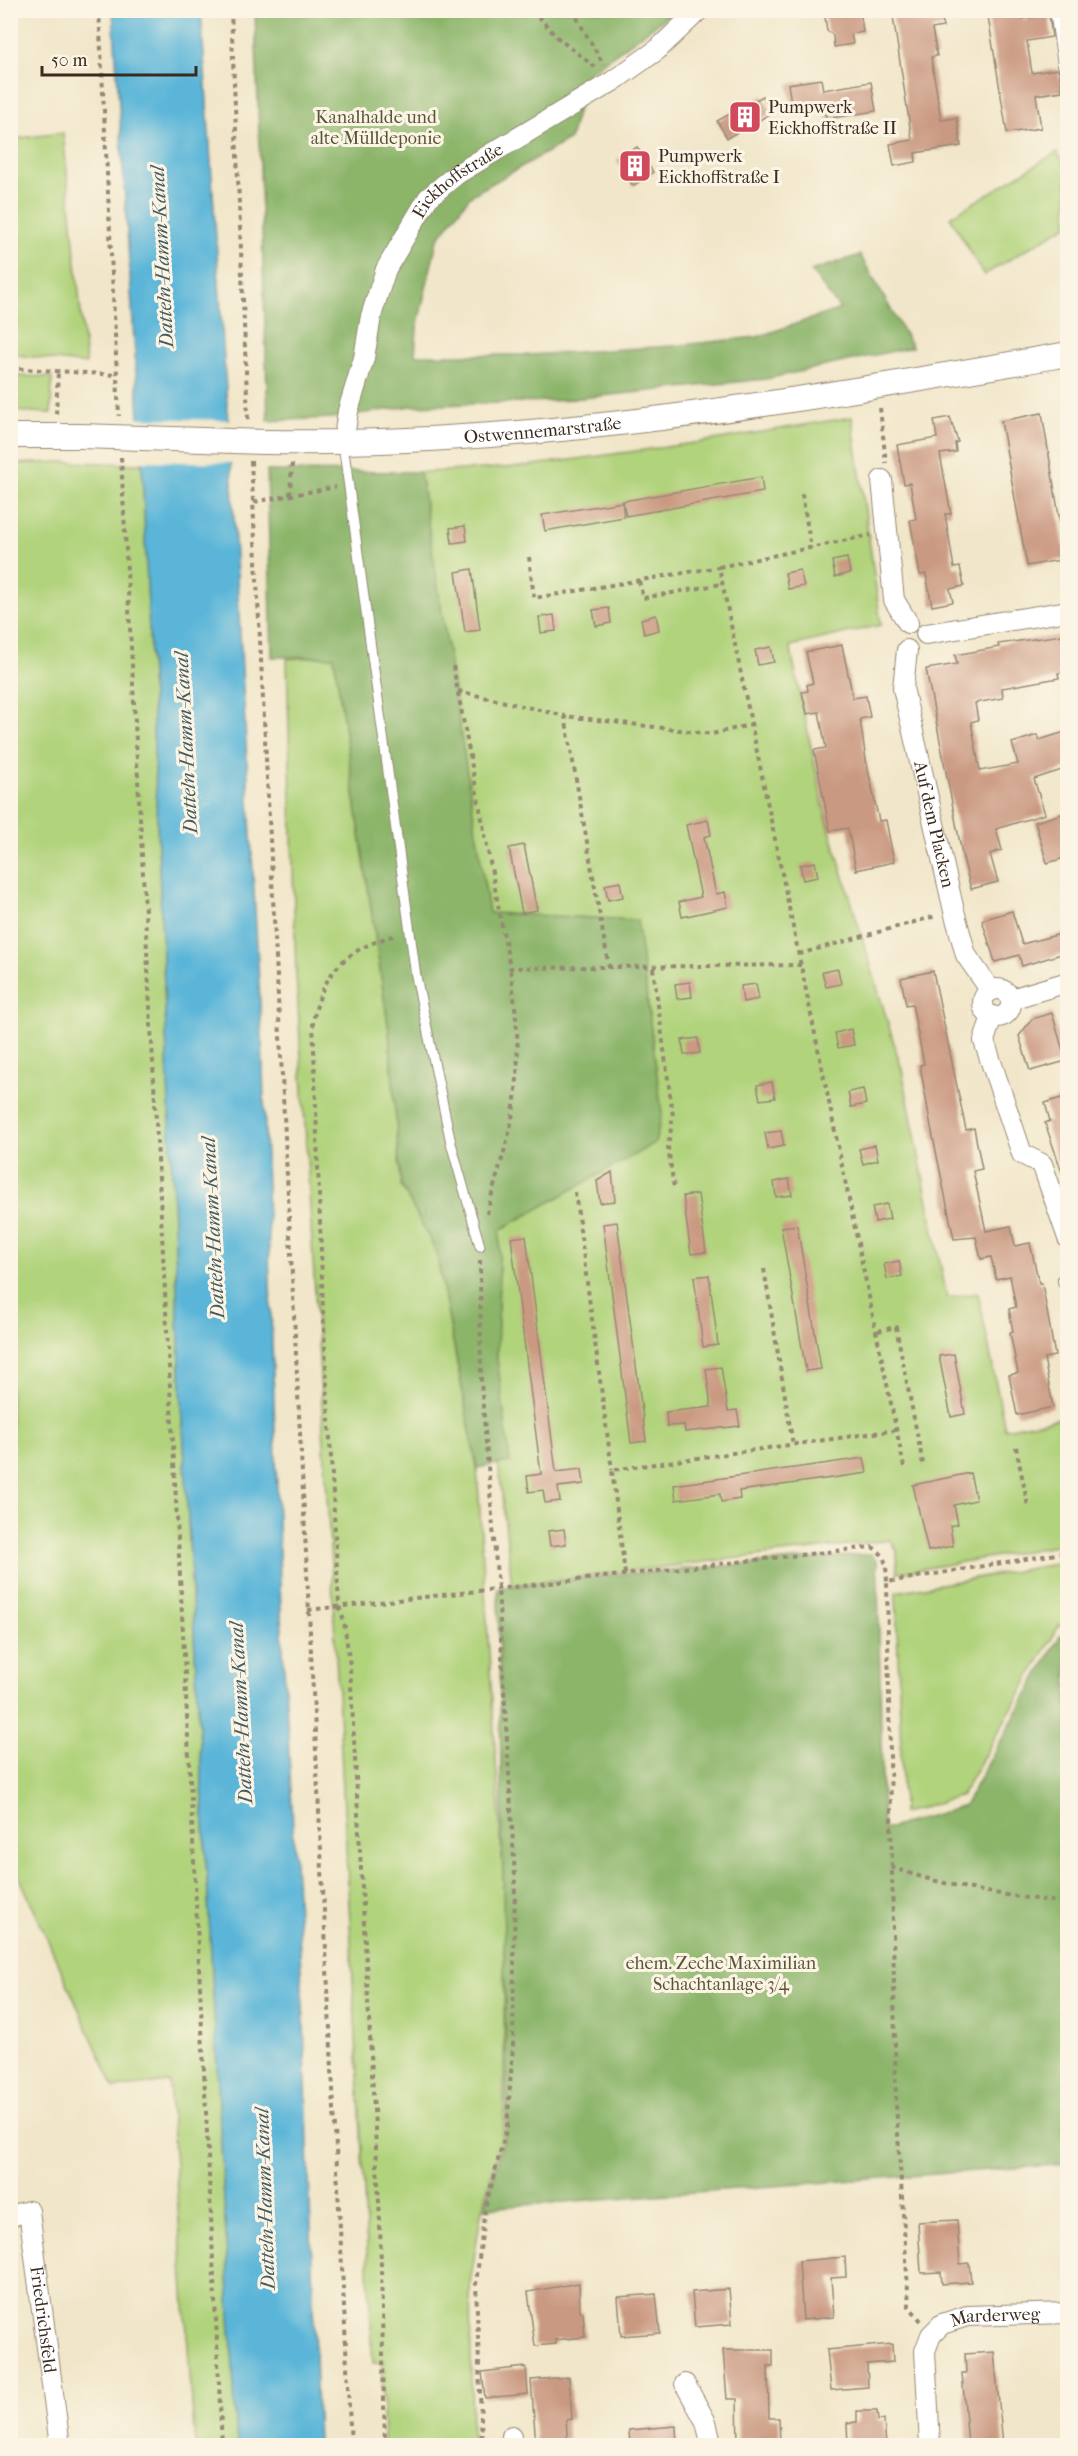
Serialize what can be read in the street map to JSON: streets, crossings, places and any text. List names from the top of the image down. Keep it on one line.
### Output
{"streets":{"street":["Eickhoffstraße","Ostwennemarstraße","Auf dem Placken","Friedrichsfeld","Marderweg"]},"crossings":[["Eickhoffstraße","Ostwennemarstraße"]],"water":["Datteln-Hamm-Kanal"],"parks":["Kanalhalde und alte Mülldeponie","ehem. Zeche Maximilian Schachtanlage 3/4"],"places":{"building":["Pumpwerk Eickhoffstraße II","Pumpwerk Eickhoffstraße I"]},"scale_bar":"50 m"}
